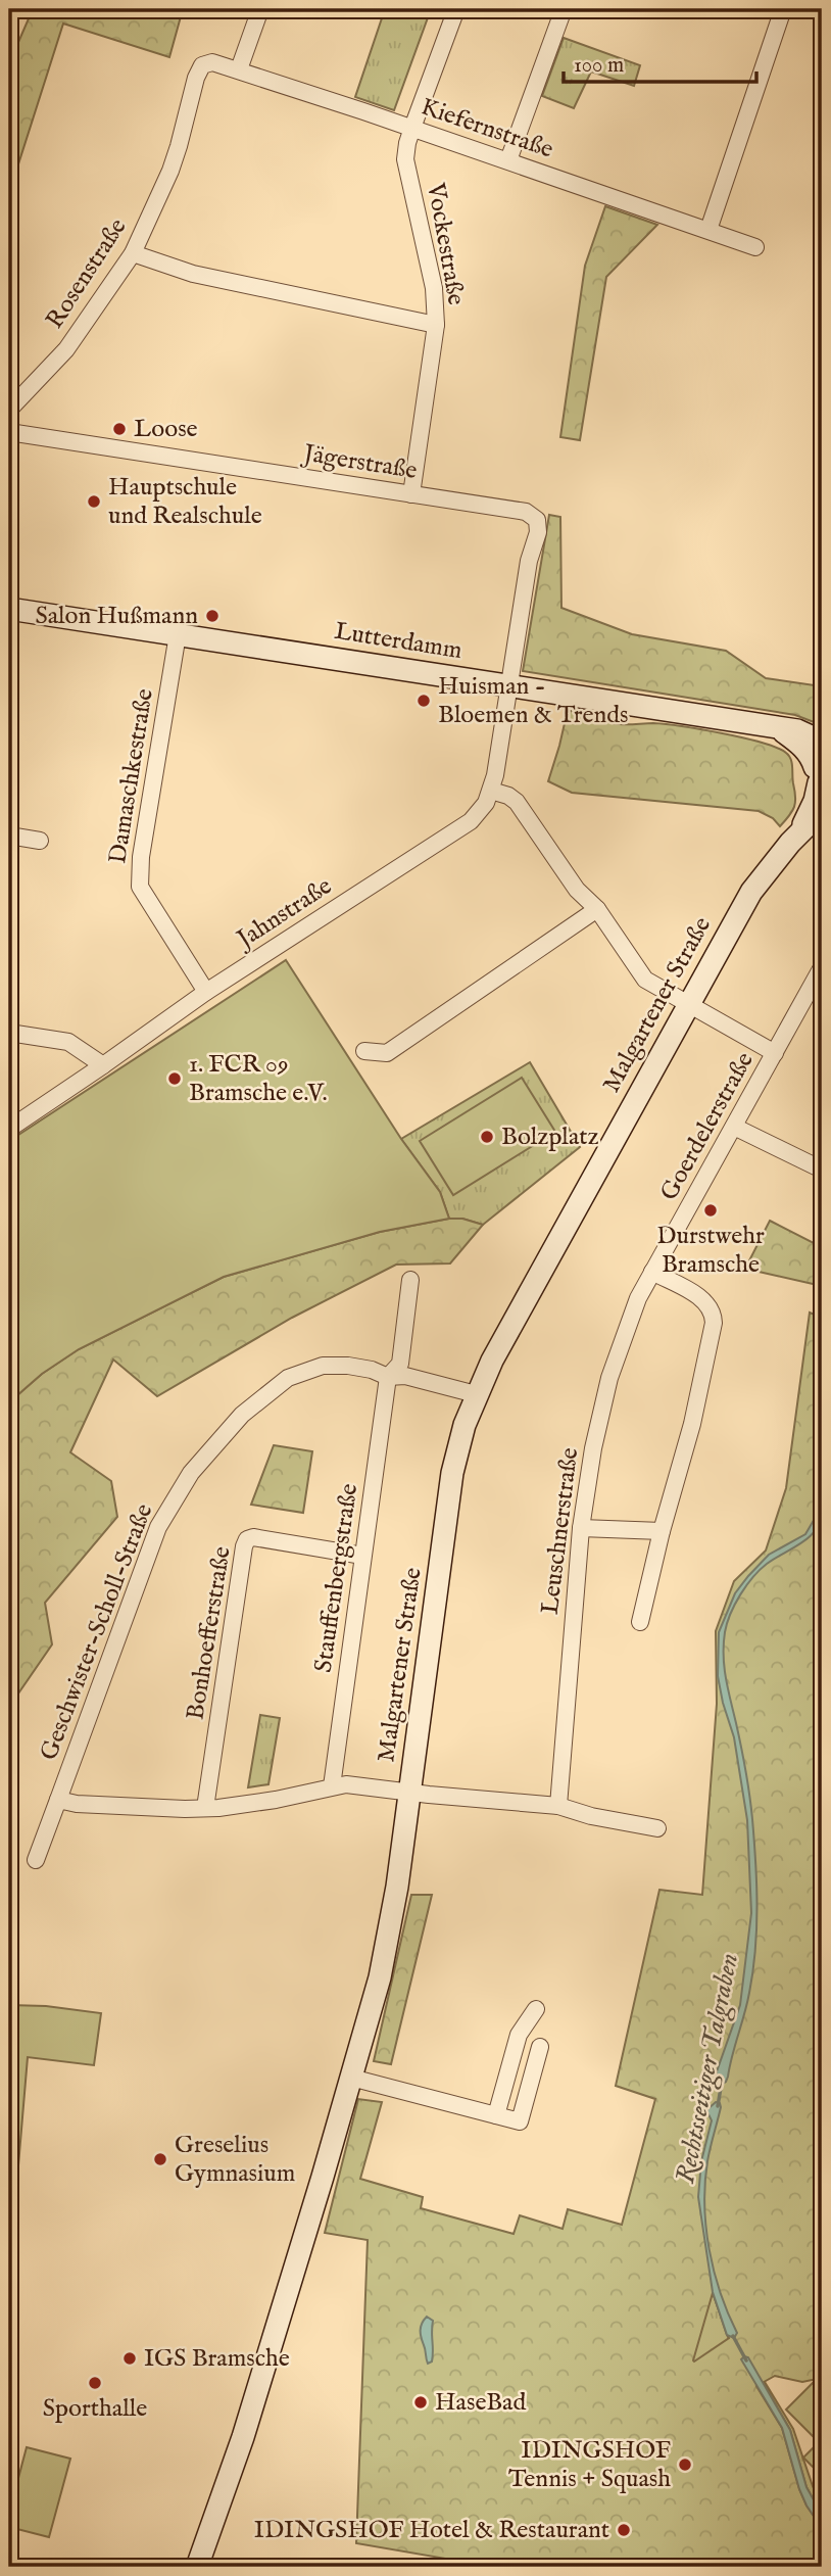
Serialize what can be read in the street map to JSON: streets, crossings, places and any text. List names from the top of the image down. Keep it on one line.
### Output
{"streets":{"street":["Kiefernstraße","Vockestraße","Rosenstraße","Jägerstraße","Lutterdamm","Damaschkestraße","Jahnstraße","Malgartener Straße","Goerdelerstraße","Leuschnerstraße","Stauffenbergstraße","Geschwister-Scholl-Straße","Bonhoefferstraße"]},"crossings":[["Kiefernstraße","Vockestraße"],["Kiefernstraße","Rosenstraße"],["Vockestraße","Jägerstraße"],["Jägerstraße","Lutterdamm"],["Jägerstraße","Jahnstraße"],["Lutterdamm","Damaschkestraße"],["Lutterdamm","Jahnstraße"],["Lutterdamm","Malgartener Straße"],["Damaschkestraße","Jahnstraße"],["Jahnstraße","Goerdelerstraße"],["Malgartener Straße","Goerdelerstraße"],["Malgartener Straße","Geschwister-Scholl-Straße"],["Goerdelerstraße","Leuschnerstraße"],["Stauffenbergstraße","Geschwister-Scholl-Straße"],["Stauffenbergstraße","Bonhoefferstraße"]],"water":["Rechtsseitiger Talgraben"],"places":["Loose","Hauptschule und Realschule","Salon Hußmann","Huisman - Bloemen & Trends","1. FCR 09 Bramsche e.V.","Bolzplatz","Durstwehr Bramsche","Greselius Gymnasium","IGS Bramsche","Sporthalle","HaseBad","IDINGSHOF Tennis + Squash","IDINGSHOF Hotel & Restaurant"],"scale_bar":"100 m"}
